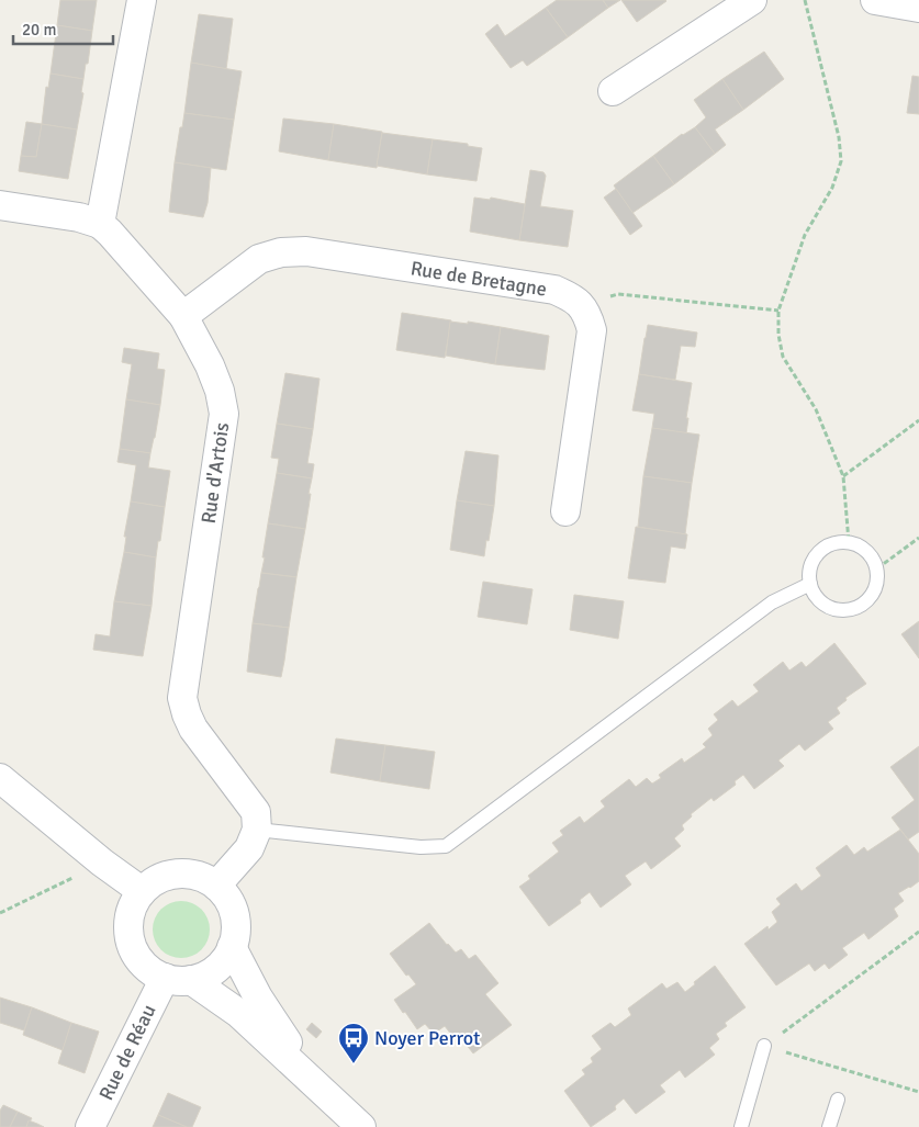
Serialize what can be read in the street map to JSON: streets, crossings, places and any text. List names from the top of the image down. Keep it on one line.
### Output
{"streets":{"street":["Rue de Bretagne","Rue d'Artois","Rue de Réau"]},"crossings":[["Rue de Bretagne","Rue d'Artois"]],"places":{"bus stop":["Noyer Perrot"]},"scale_bar":"20 m"}
